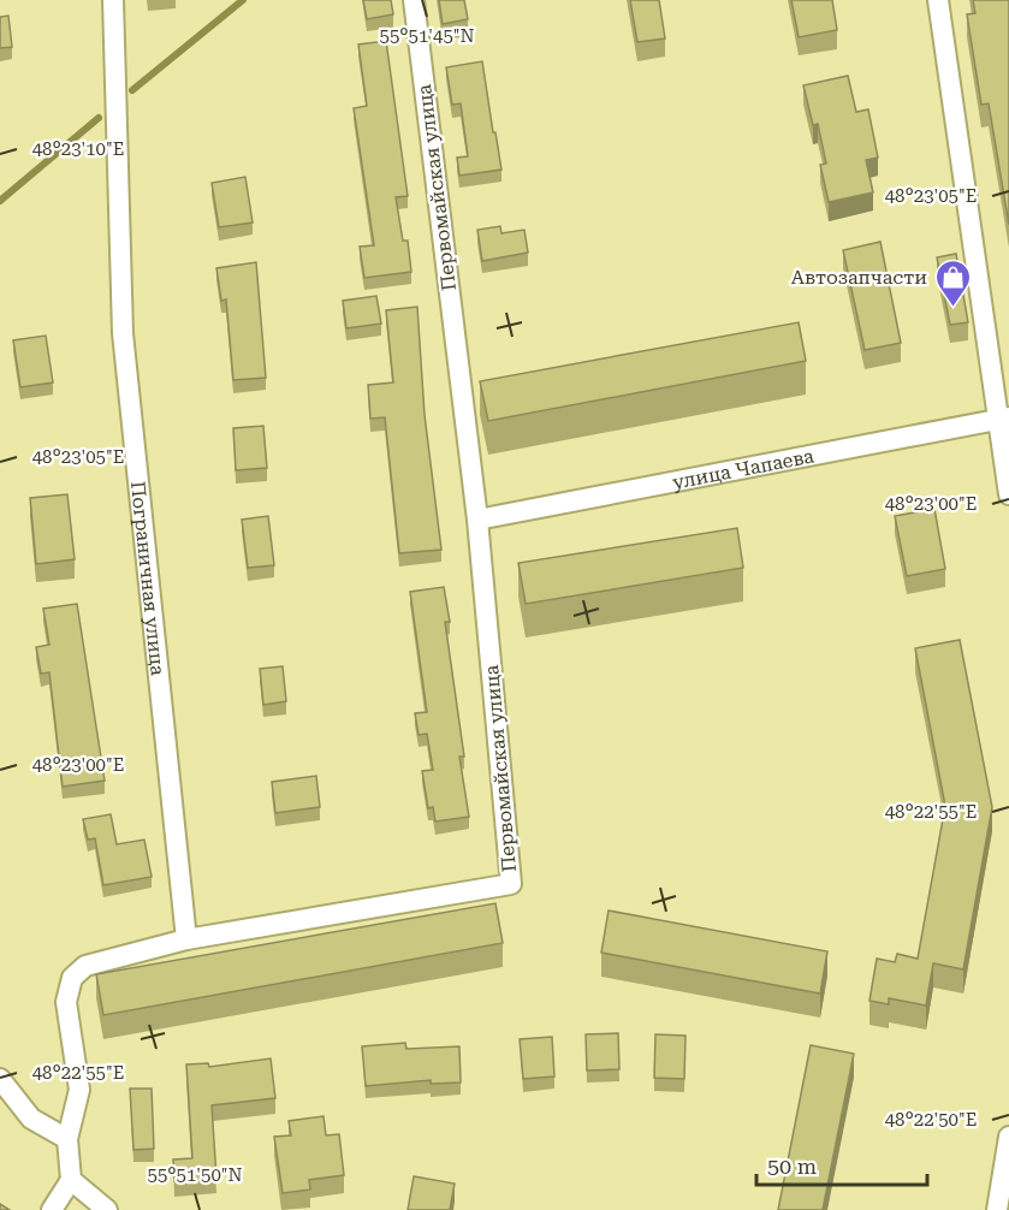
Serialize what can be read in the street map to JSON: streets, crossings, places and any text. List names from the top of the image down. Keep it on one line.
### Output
{"streets":{"street":["Первомайская улица","улица Чапаева","Пограничная улица"]},"crossings":[["Первомайская улица","улица Чапаева"],["Первомайская улица","Пограничная улица"]],"places":{"shop":["Автозапчасти"]},"scale_bar":"50 m","coordinates":["55°51'45\"N","48°23'10\"E","48°23'05\"E","48°23'00\"E","48°22'55\"E","48°22'50\"E","55°51'50\"N"]}
